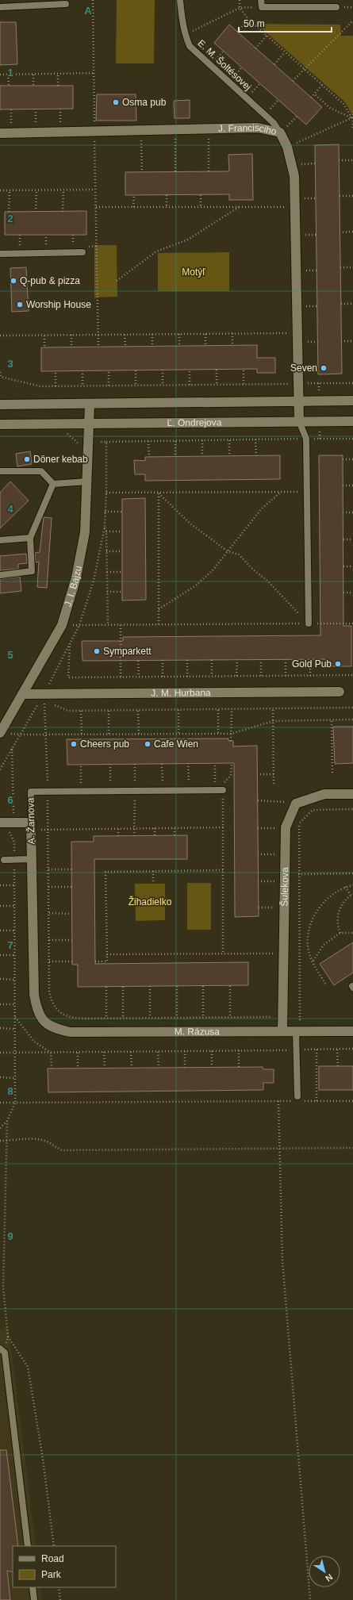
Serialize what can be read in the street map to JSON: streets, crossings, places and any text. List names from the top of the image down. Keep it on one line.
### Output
{"streets":{"street":["J. Francisciho","Ľ. Ondrejova","J. I. Bajzu","J. M. Hurbana","A. Žarnova","Šulekova","M. Rázusa"],"lane":["E. M. Šoltésovej"]},"crossings":[["E. M. Šoltésovej","J. Francisciho"],["J. Francisciho","Ľ. Ondrejova"],["Ľ. Ondrejova","J. I. Bajzu"],["J. I. Bajzu","J. M. Hurbana"],["A. Žarnova","M. Rázusa"],["Šulekova","M. Rázusa"]],"parks":["Motýľ","Žihadielko"],"places":["Osma pub","Q-pub & pizza","Worship House","Seven","Döner kebab","Symparkett","Gold Pub","Cheers pub","Cafe Wien"],"legend":["Road","Park"],"scale_bar":"50 m","north":"bottom right","grid":{"columns":["A"],"rows":["1","2","3","4","5","6","7","8","9"]}}
